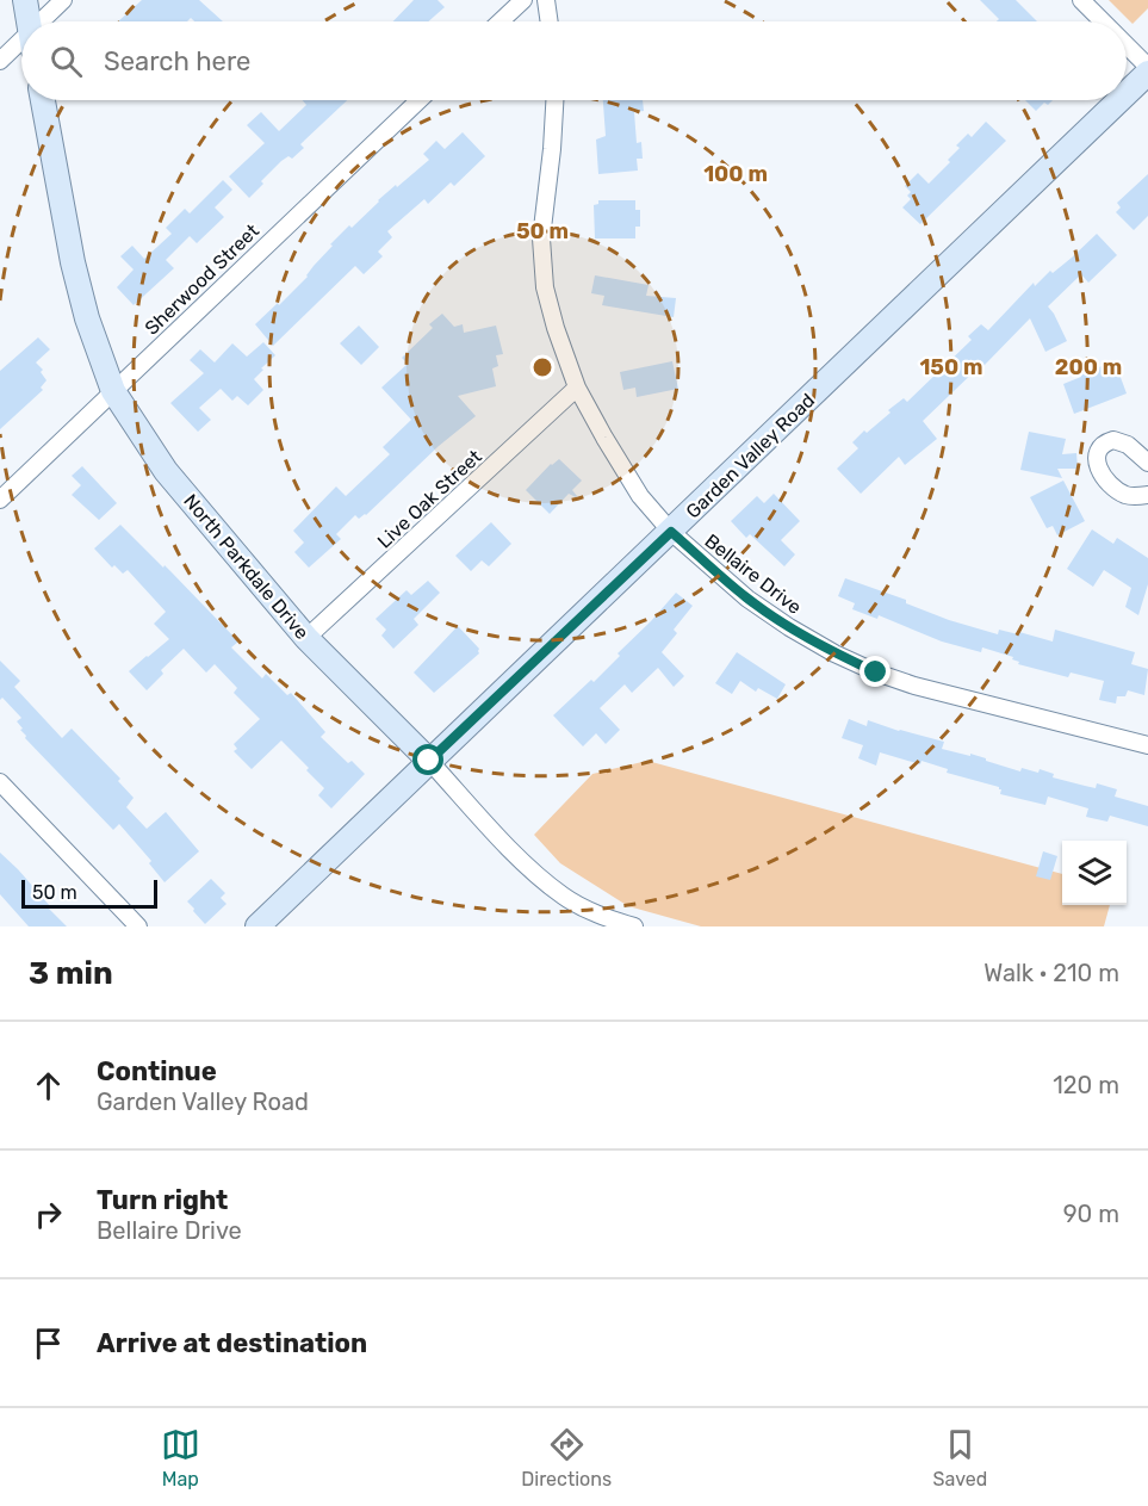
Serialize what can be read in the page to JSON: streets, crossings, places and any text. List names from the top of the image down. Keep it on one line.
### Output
{"streets":{"street":["Sherwood Street","Garden Valley Road","Live Oak Street","North Parkdale Drive","Bellaire Drive"]},"crossings":[["Sherwood Street","North Parkdale Drive"],["Garden Valley Road","North Parkdale Drive"],["Garden Valley Road","Bellaire Drive"],["Live Oak Street","North Parkdale Drive"],["Live Oak Street","Bellaire Drive"]],"scale_bar":"50 m","page":{"search":"Search here","scale":"50 m","heading":["3 min","Walk · 210 m"],"list":[["Continue","Garden Valley Road","120 m"],["Turn right","Bellaire Drive","90 m"],"Arrive at destination"],"nav":["Map","Directions","Saved"]},"rings":["100 m","50 m","150 m","200 m"]}
